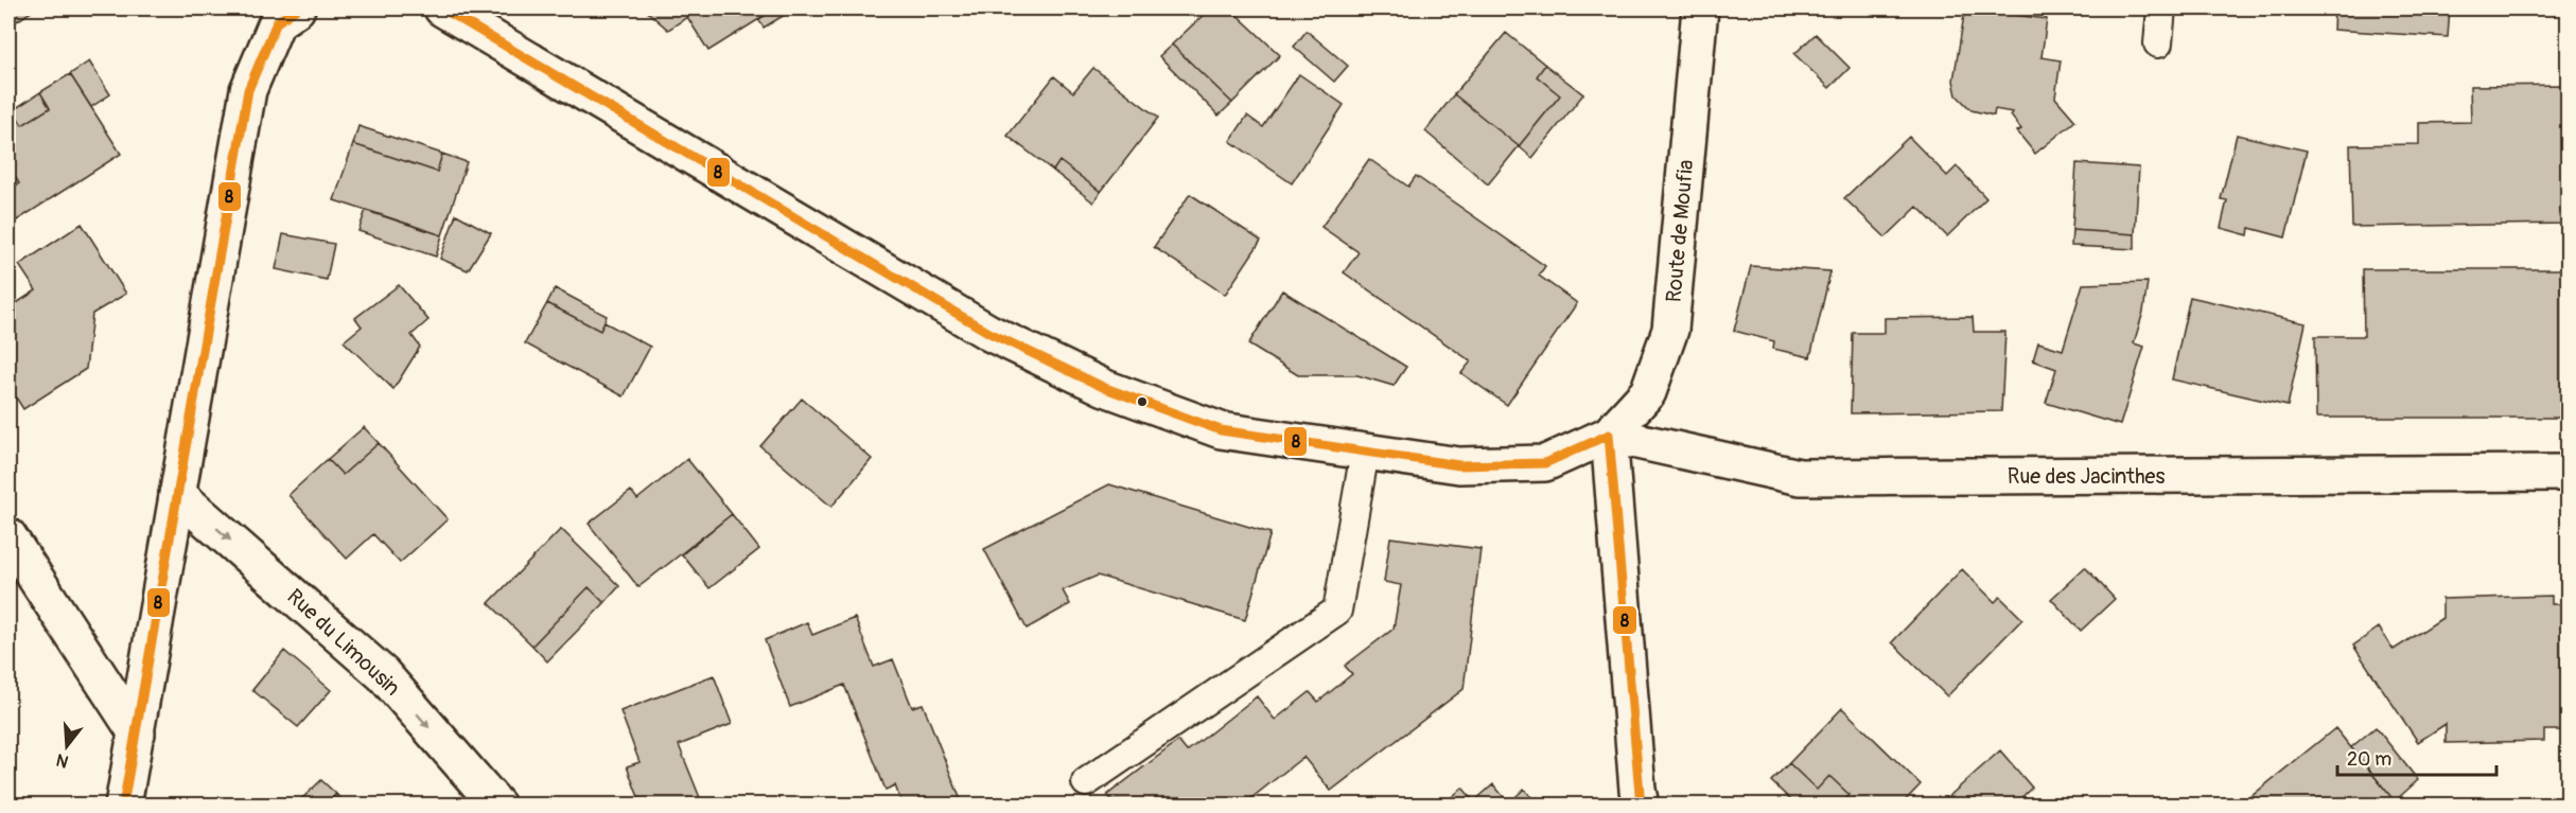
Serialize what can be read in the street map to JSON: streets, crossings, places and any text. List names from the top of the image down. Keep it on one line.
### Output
{"streets":{"main road":["Route de Moufia","Rue des Jacinthes","Rue du Limousin"]},"crossings":[["Route de Moufia","Rue des Jacinthes"]],"one_way":["Rue du Limousin"],"lines":["transit line 8"],"scale_bar":"20 m","north":"bottom"}
